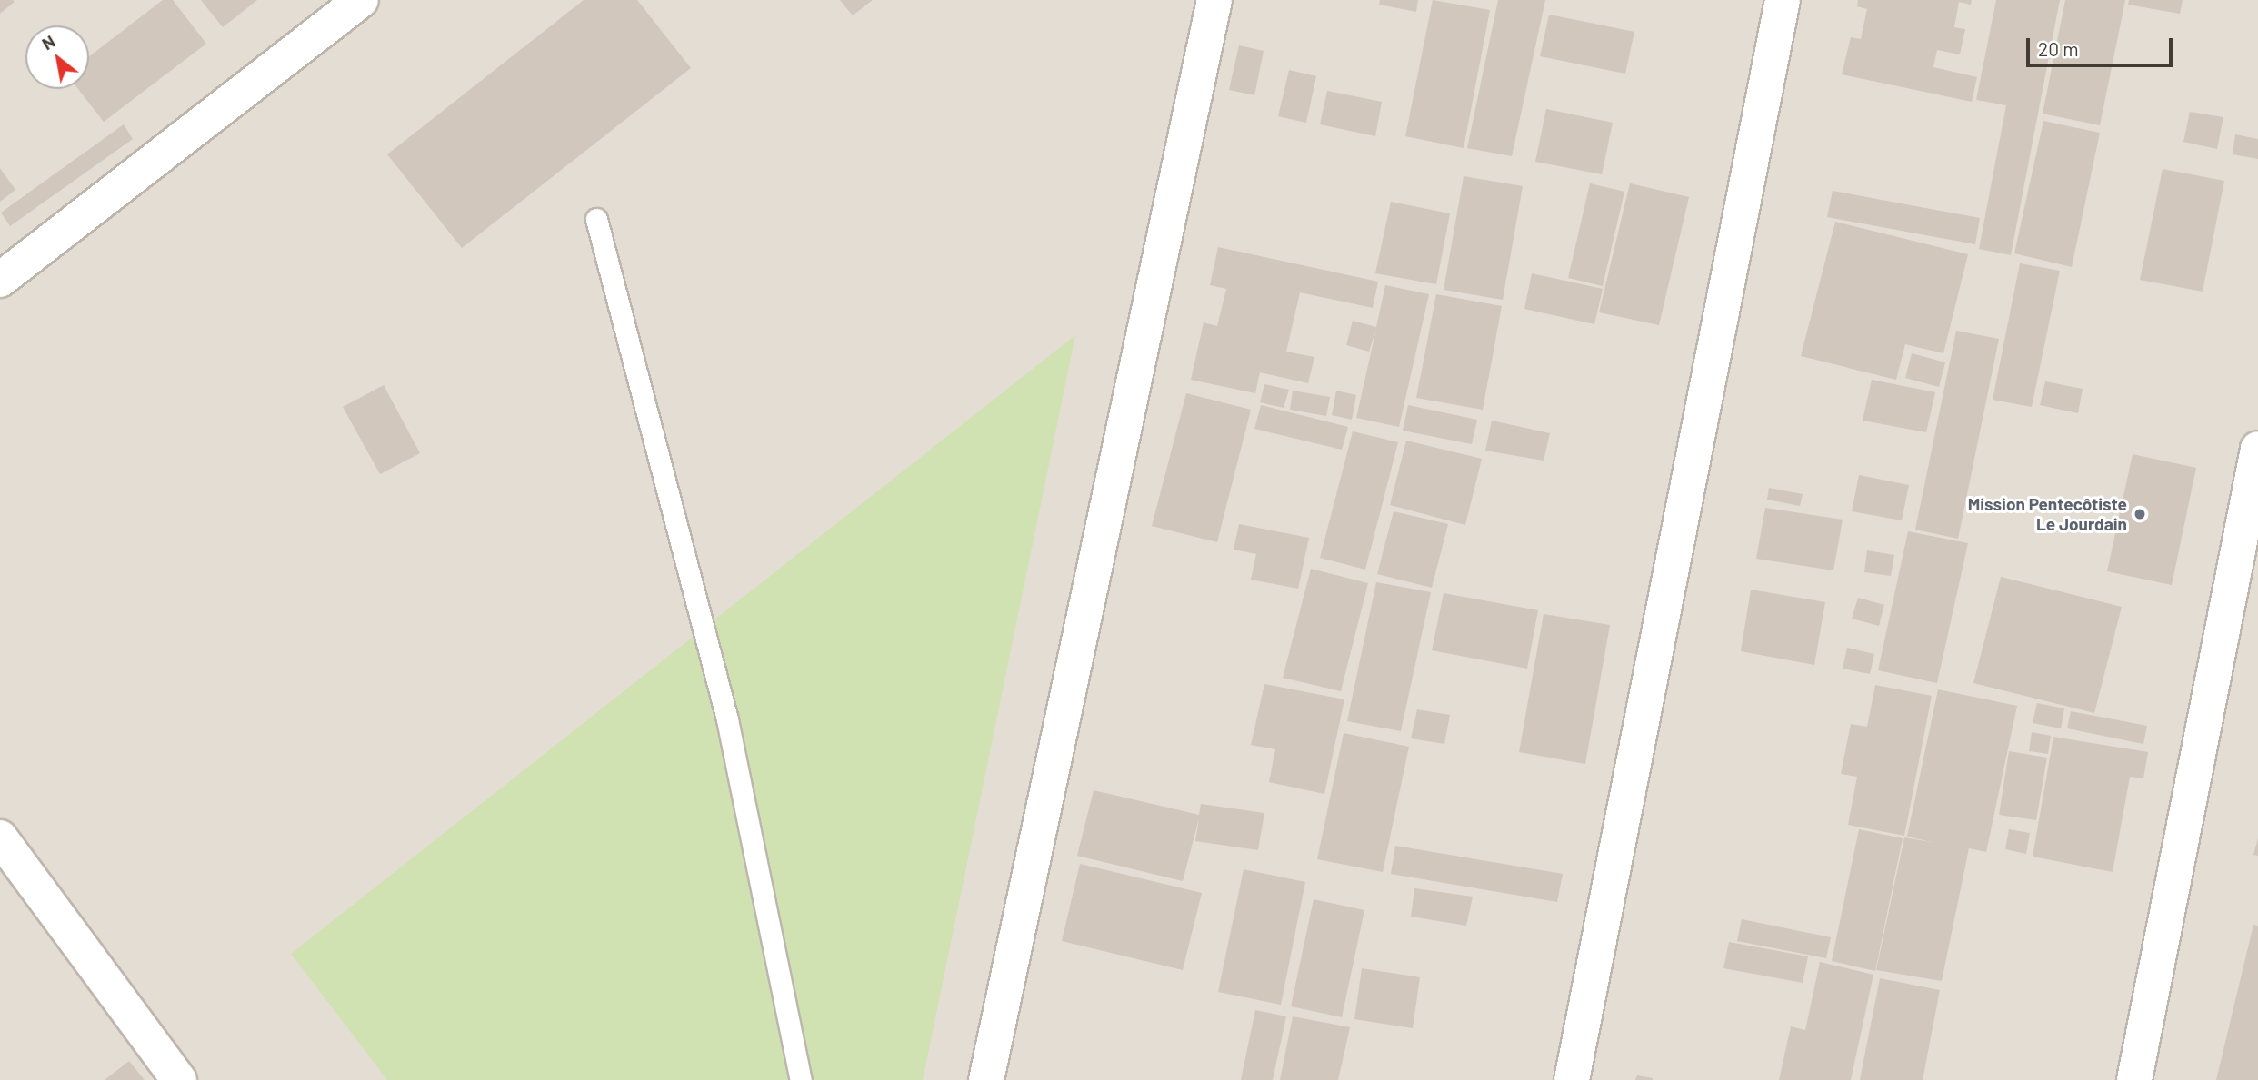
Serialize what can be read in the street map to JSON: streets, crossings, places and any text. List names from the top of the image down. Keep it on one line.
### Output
{"places":["Mission Pentecôtiste Le Jourdain"],"scale_bar":"20 m","north":"top left"}
